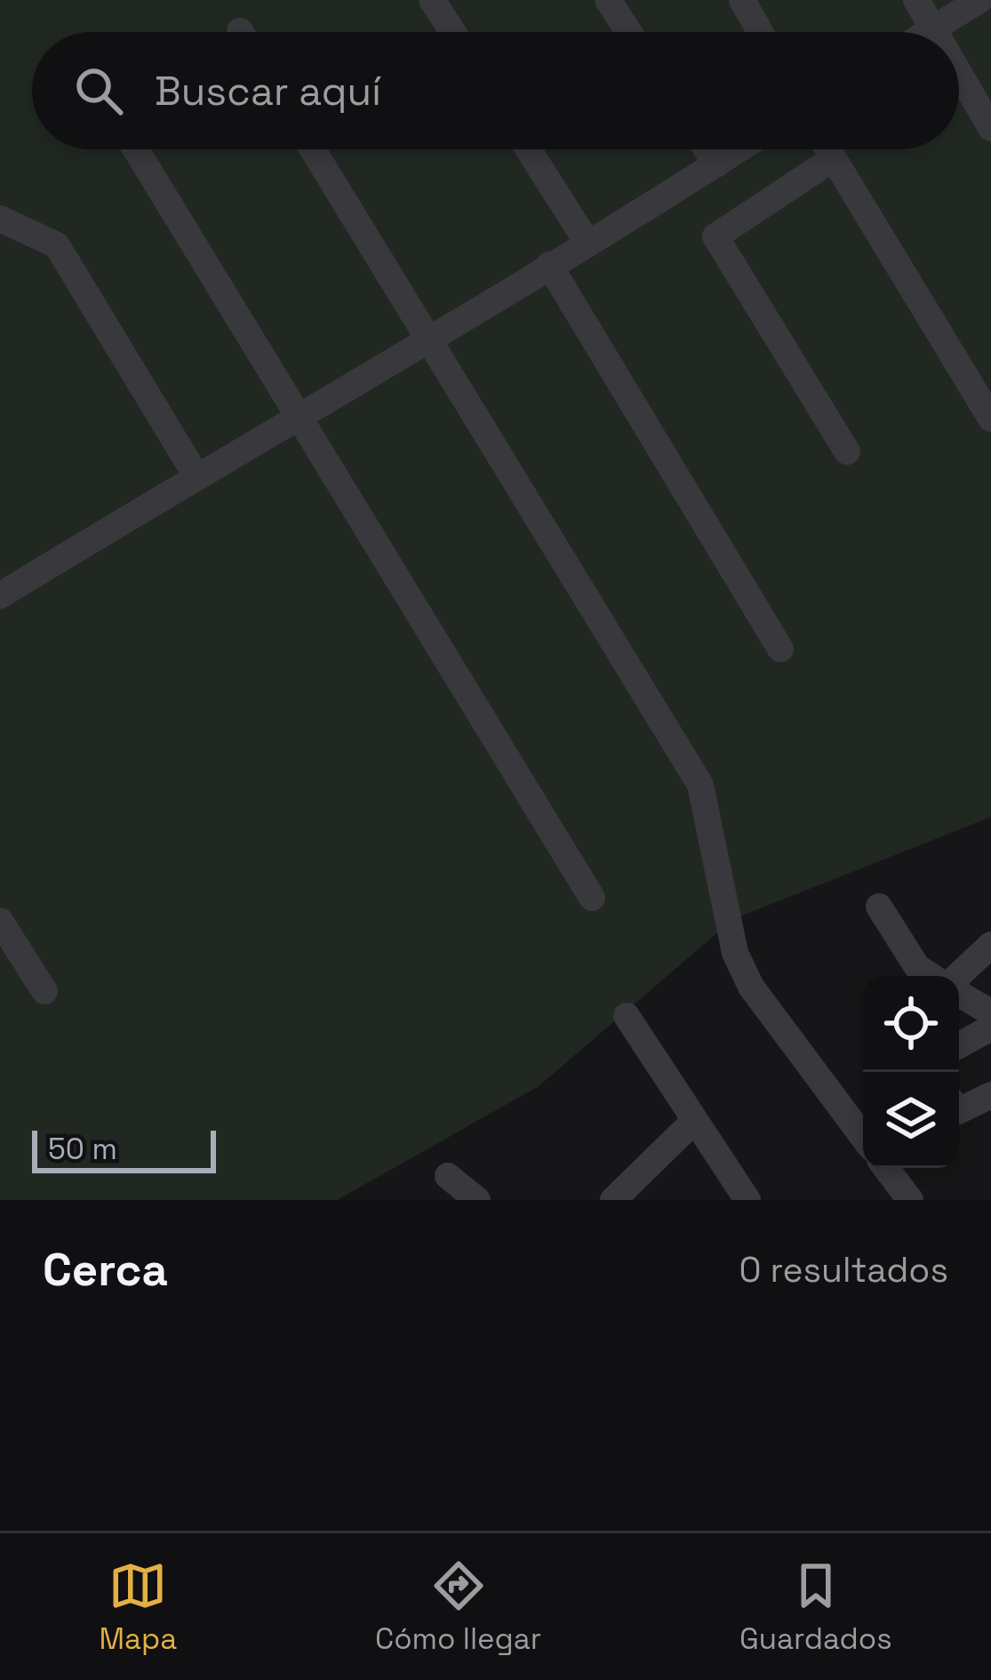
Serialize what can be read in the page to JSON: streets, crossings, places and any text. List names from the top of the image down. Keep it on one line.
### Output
{"scale_bar":"50 m","page":{"search":"Buscar aquí","scale":"50 m","heading":["Cerca","0 resultados"],"nav":["Mapa","Cómo llegar","Guardados"]}}
